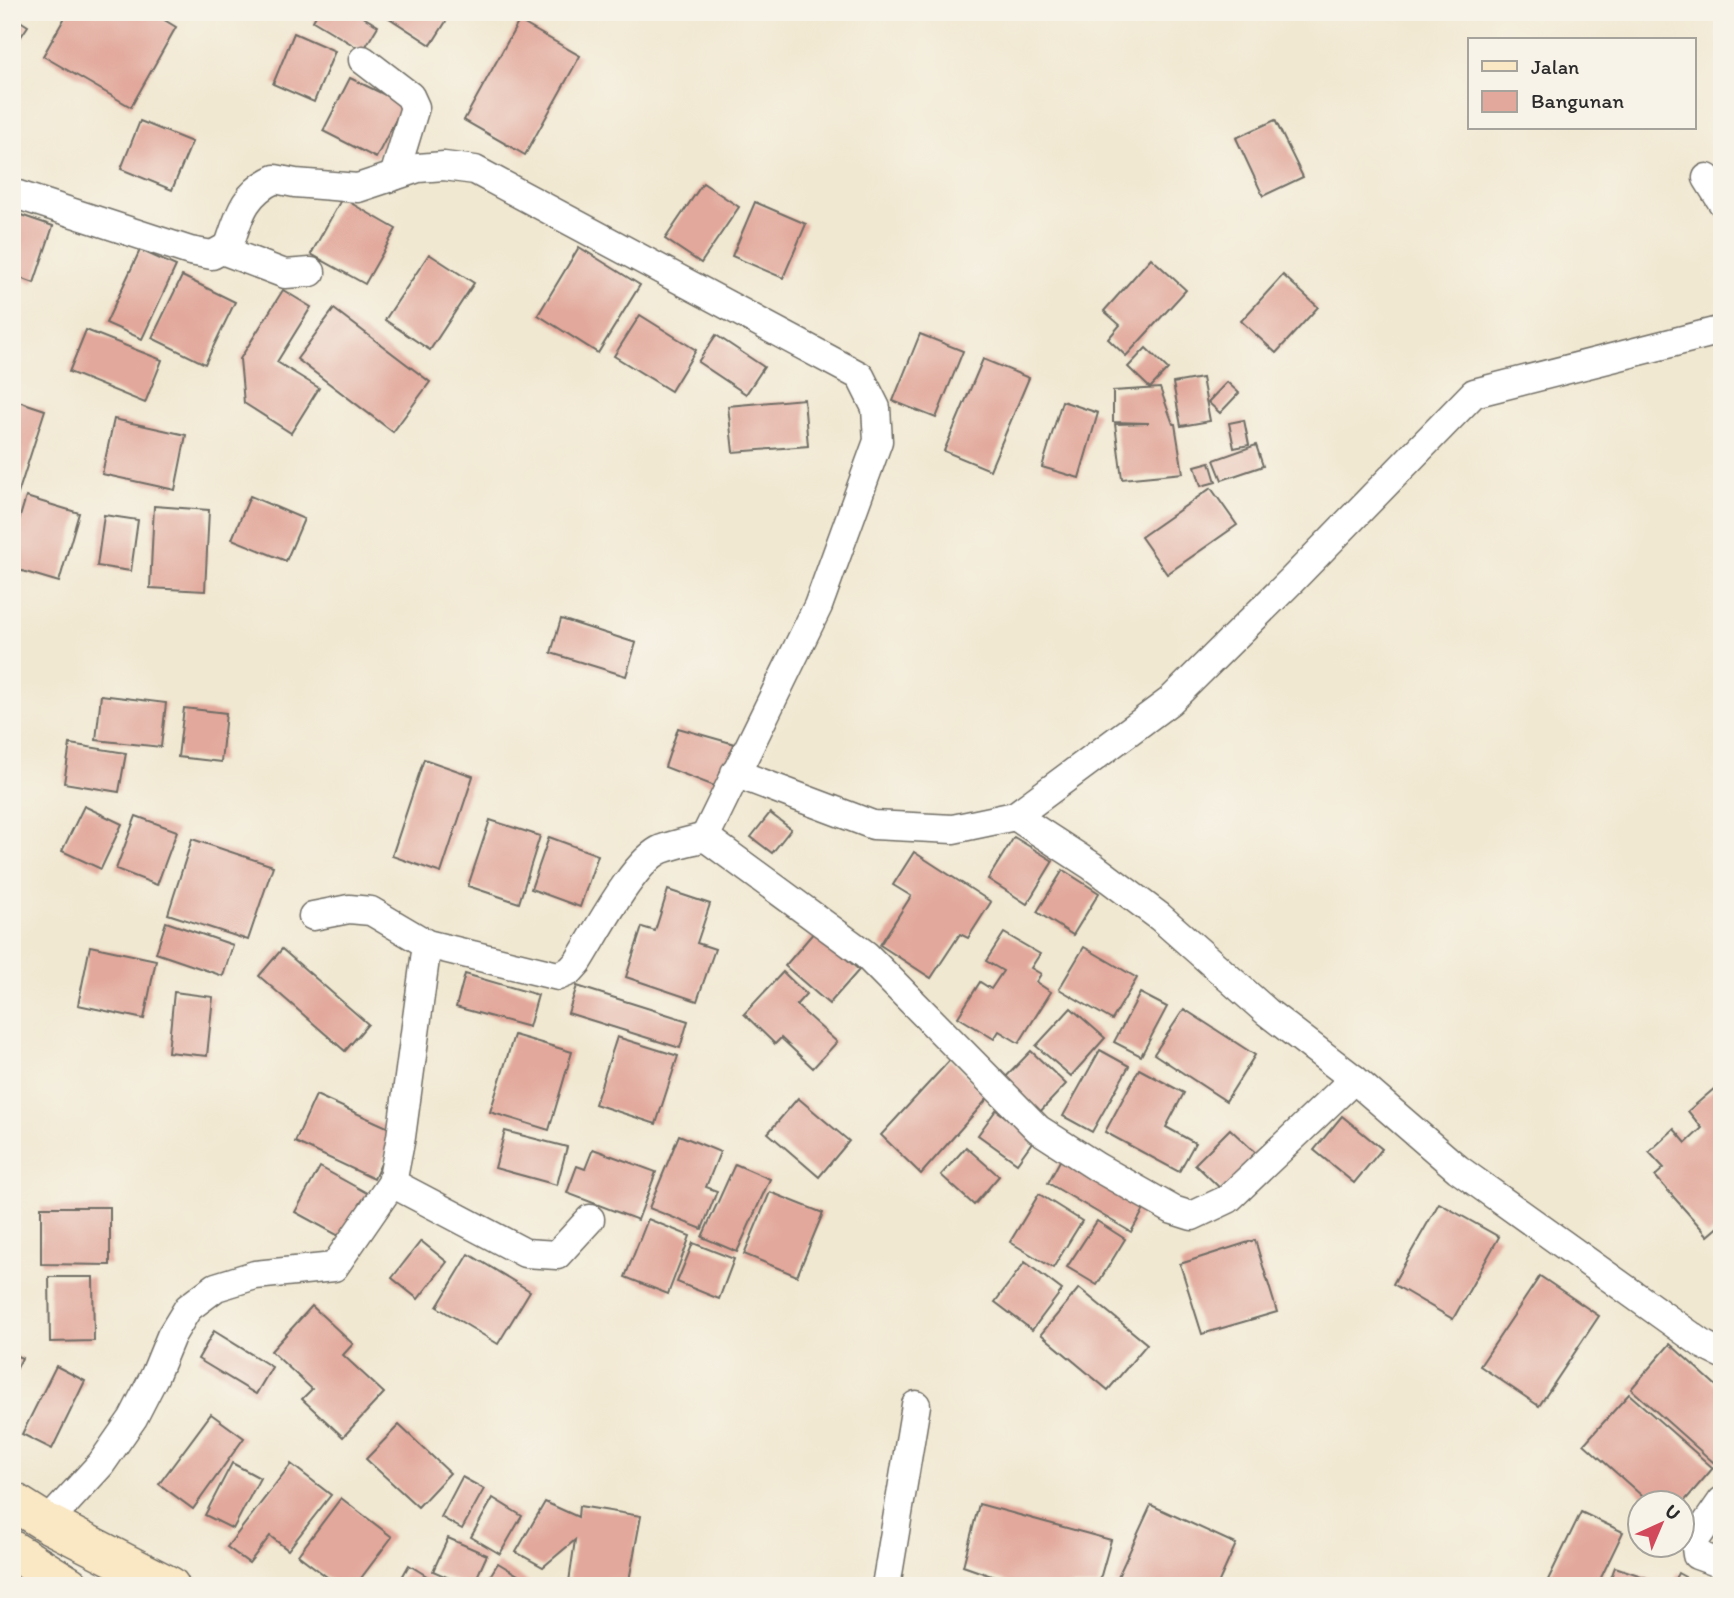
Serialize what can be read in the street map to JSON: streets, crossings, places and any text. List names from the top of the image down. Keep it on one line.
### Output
{"legend":["Jalan","Bangunan"],"north":"top right"}
